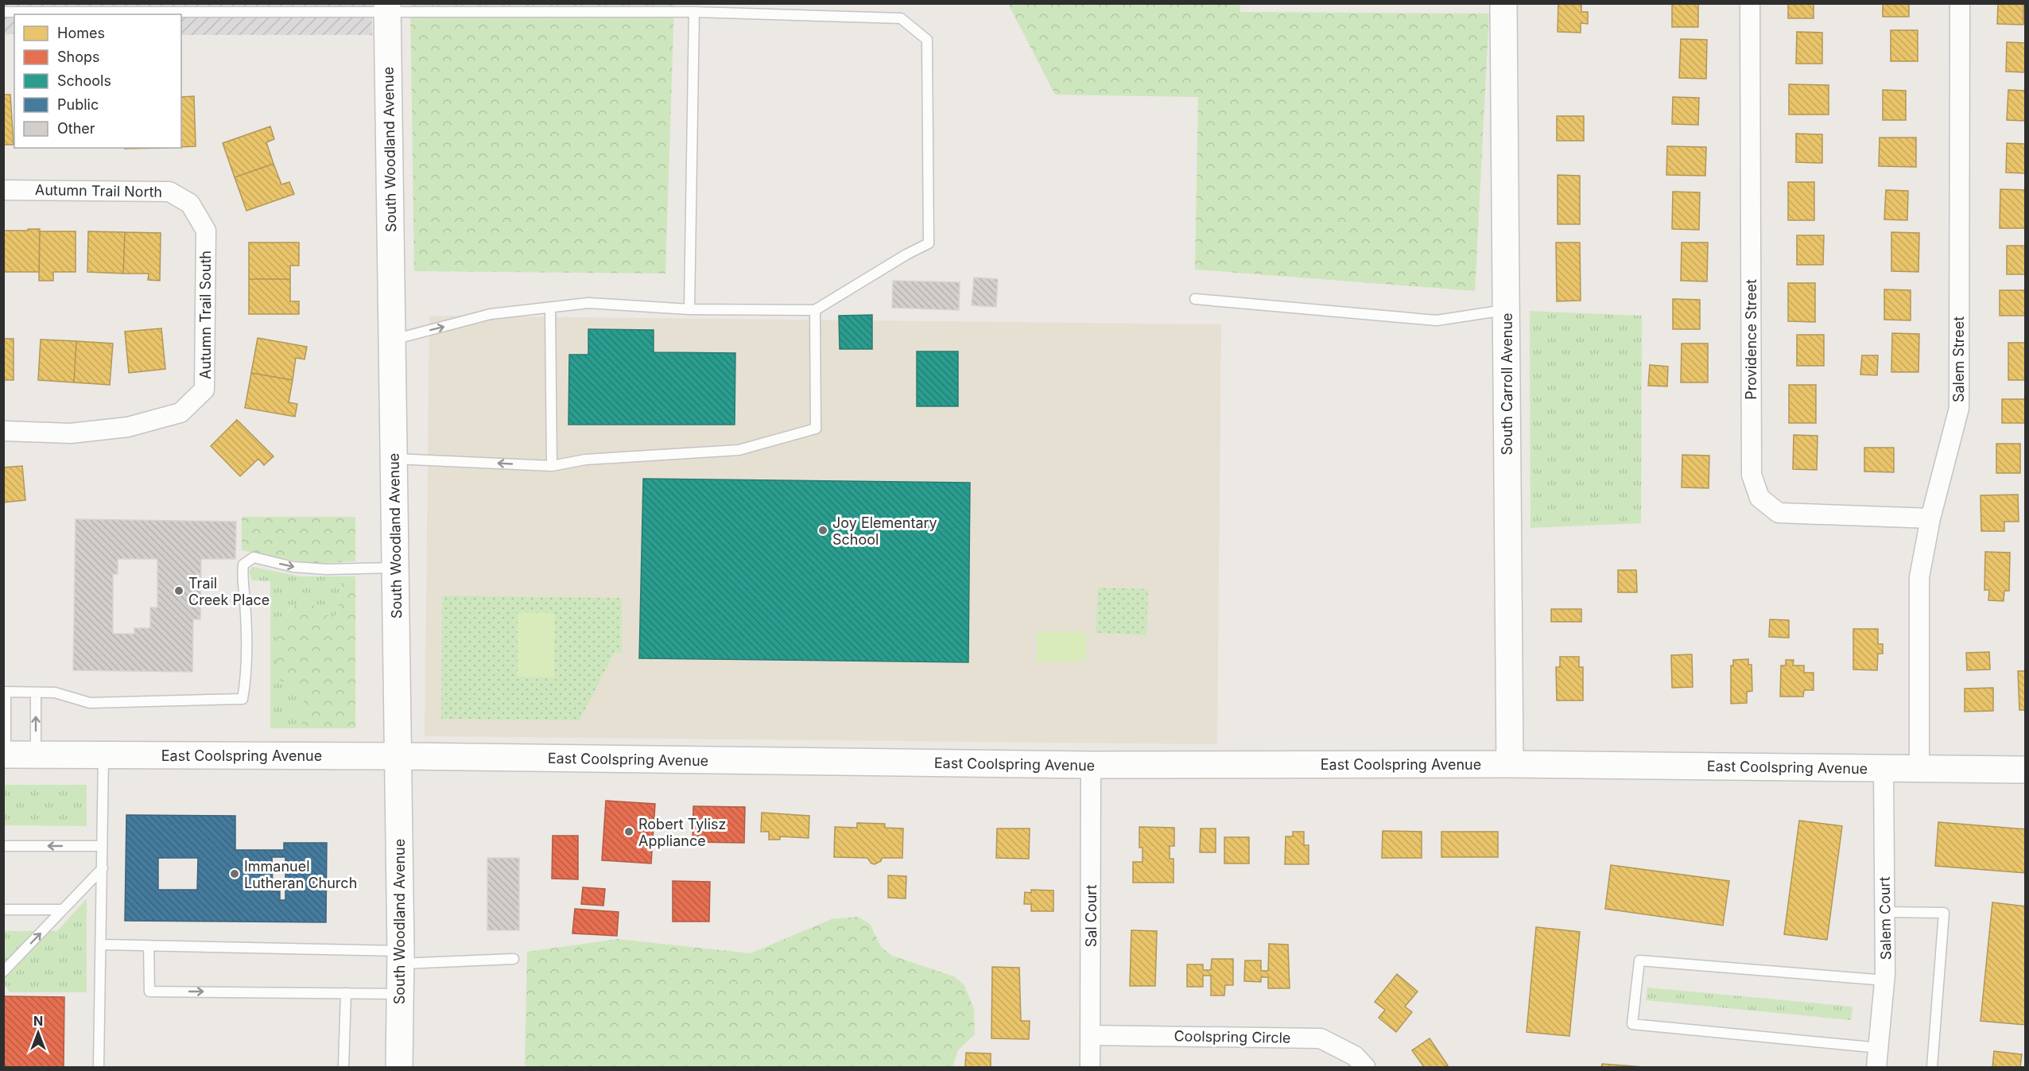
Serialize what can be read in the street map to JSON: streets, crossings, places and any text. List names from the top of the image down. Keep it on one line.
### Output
{"streets":{"street":["South Woodland Avenue","Autumn Trail North","Autumn Trail South","Providence Street","Salem Street","South Carroll Avenue","East Coolspring Avenue","Sal Court","Salem Court","Coolspring Circle"]},"crossings":[["South Woodland Avenue","East Coolspring Avenue"],["Autumn Trail North","Autumn Trail South"],["Providence Street","Salem Street"],["Salem Street","East Coolspring Avenue"],["South Carroll Avenue","East Coolspring Avenue"],["East Coolspring Avenue","Sal Court"],["East Coolspring Avenue","Salem Court"],["Sal Court","Coolspring Circle"]],"places":["Joy Elementary School","Trail Creek Place","Robert Tylisz Appliance","Immanuel Lutheran Church"],"legend":["Homes","Shops","Schools","Public","Other"],"north":"top"}
